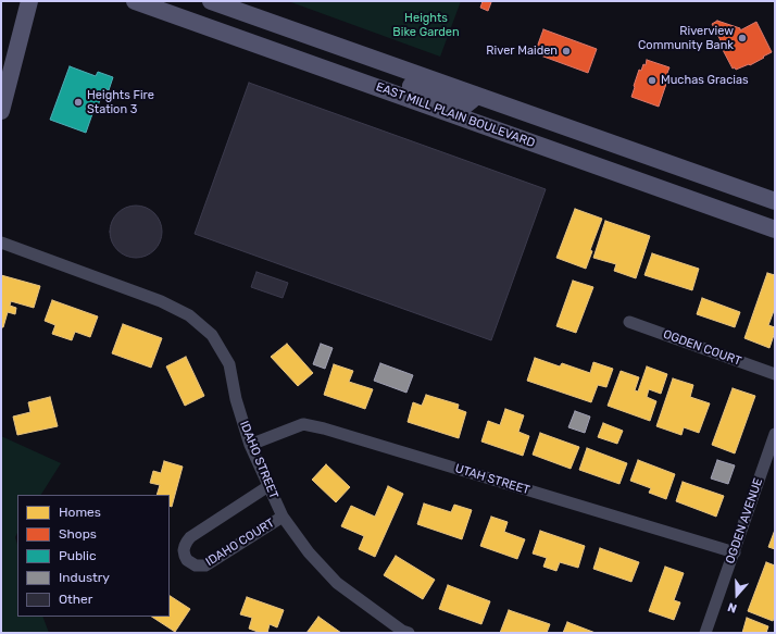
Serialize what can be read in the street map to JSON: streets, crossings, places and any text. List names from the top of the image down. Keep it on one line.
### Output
{"streets":{"main road":["EAST MILL PLAIN BOULEVARD"],"street":["OGDEN COURT","IDAHO STREET","UTAH STREET","OGDEN AVENUE","IDAHO COURT"]},"crossings":[["IDAHO STREET","UTAH STREET"],["IDAHO STREET","IDAHO COURT"],["UTAH STREET","OGDEN AVENUE"]],"parks":["Heights Bike Garden"],"places":["Riverview Community Bank","River Maiden","Muchas Gracias","Heights Fire Station 3"],"legend":["Homes","Shops","Public","Industry","Other"],"north":"bottom"}
